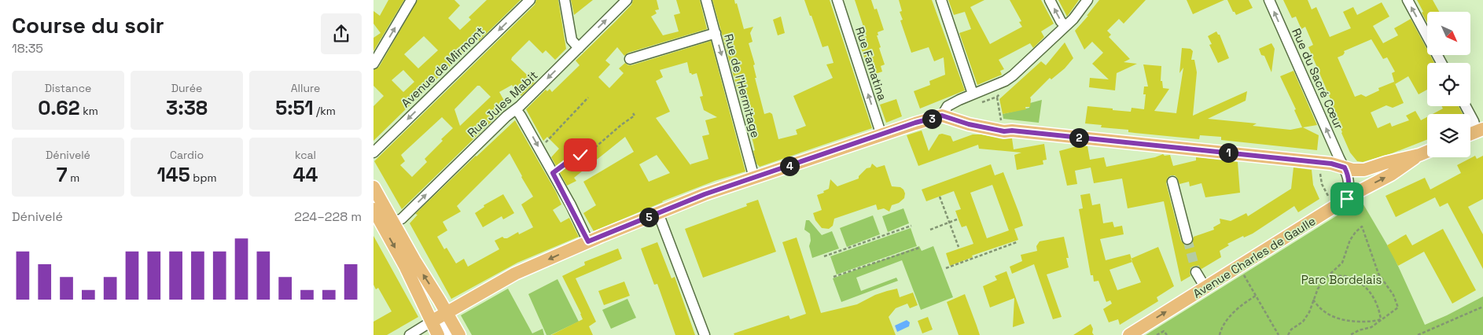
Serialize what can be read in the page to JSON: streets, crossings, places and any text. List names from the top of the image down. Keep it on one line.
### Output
{"streets":{"main road":["Avenue Charles de Gaulle"],"street":["Rue Famatina","Avenue de Mirmont","Rue du Sacré Cœur","Rue de l'Hermitage","Rue Jules Mabit"]},"crossings":[["Rue du Sacré Cœur","Avenue Charles de Gaulle"]],"one_way":["Rue Famatina","Rue du Sacré Cœur","Rue de l'Hermitage"],"parks":["Parc Bordelais"],"north":"bottom right","page":{"heading":["Course du soir","18:35"],"stats":[["Distance","0.62 km"],["Durée","3:38"],["Allure","5:51 /km"],["Dénivelé","7 m"],["Cardio","145 bpm"],["kcal","44"]],"pins":["3","2","1","4","5"],"chart":["Dénivelé","224–228 m"]}}
